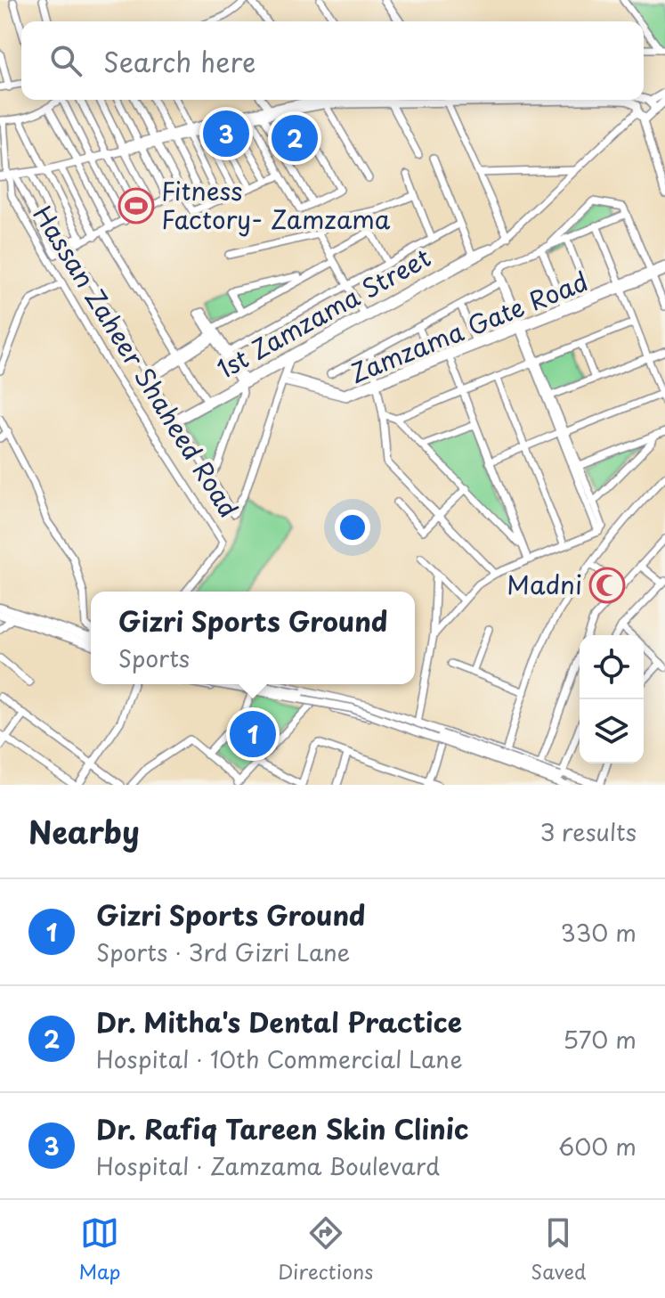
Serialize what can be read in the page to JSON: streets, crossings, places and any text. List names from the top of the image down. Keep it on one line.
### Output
{"streets":{"street":["1st Zamzama Street","Zamzama Gate Road","Hassan Zaheer Shaheed Road"]},"places":{"sports":["Fitness Factory- Zamzama"],"mosque":["Madni"]},"page":{"search":"Search here","pins":["3","2","1"],"popup":["Gizri Sports Ground","Sports"],"heading":["Nearby","3 results"],"list":[{"mark":"1","name":"Gizri Sports Ground","note":"Sports · 3rd Gizri Lane","value":"330 m"},{"mark":"2","name":"Dr. Mitha's Dental Practice","note":"Hospital · 10th Commercial Lane","value":"570 m"},{"mark":"3","name":"Dr. Rafiq Tareen Skin Clinic","note":"Hospital · Zamzama Boulevard","value":"600 m"}],"nav":["Map","Directions","Saved"]}}
